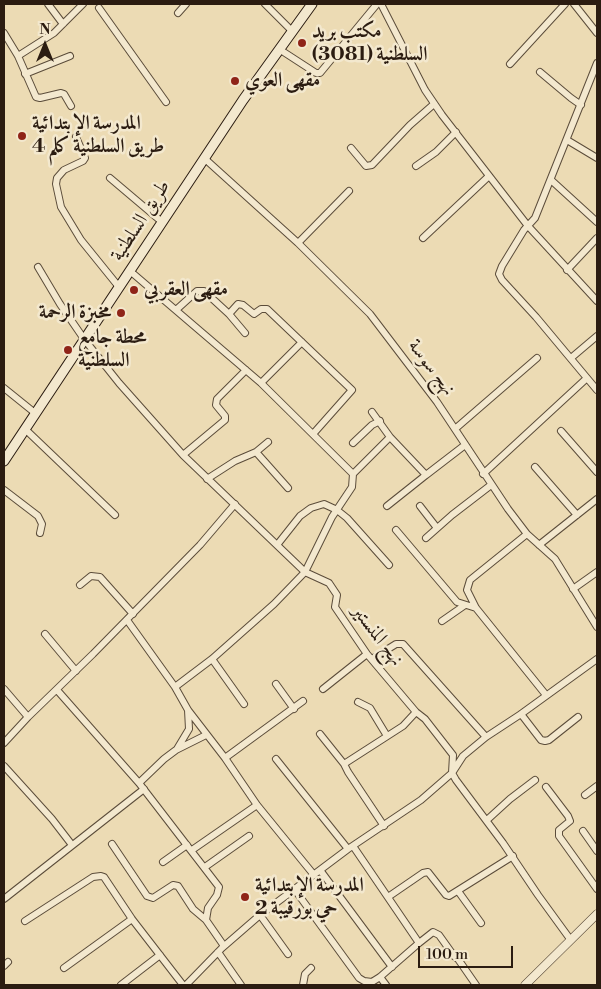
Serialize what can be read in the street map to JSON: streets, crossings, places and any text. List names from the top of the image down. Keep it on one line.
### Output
{"streets":{"main road":["طريق السلطنية"],"street":["نهج سوسة","نهج المنستير"]},"crossings":[["طريق السلطنية","نهج سوسة"],["طريق السلطنية","نهج المنستير"]],"places":["مكتب بريد السلطنية (3081)","مقهى العوي","المدرسة الإبتدائية طريق السلطنية كلم 4","مقهى العقربي","مخبزة الرحمة","محطة جامع السلطنية","المدرسة الإبتدائية حي بورقيبة 2"],"scale_bar":"100 m","north":"top"}
